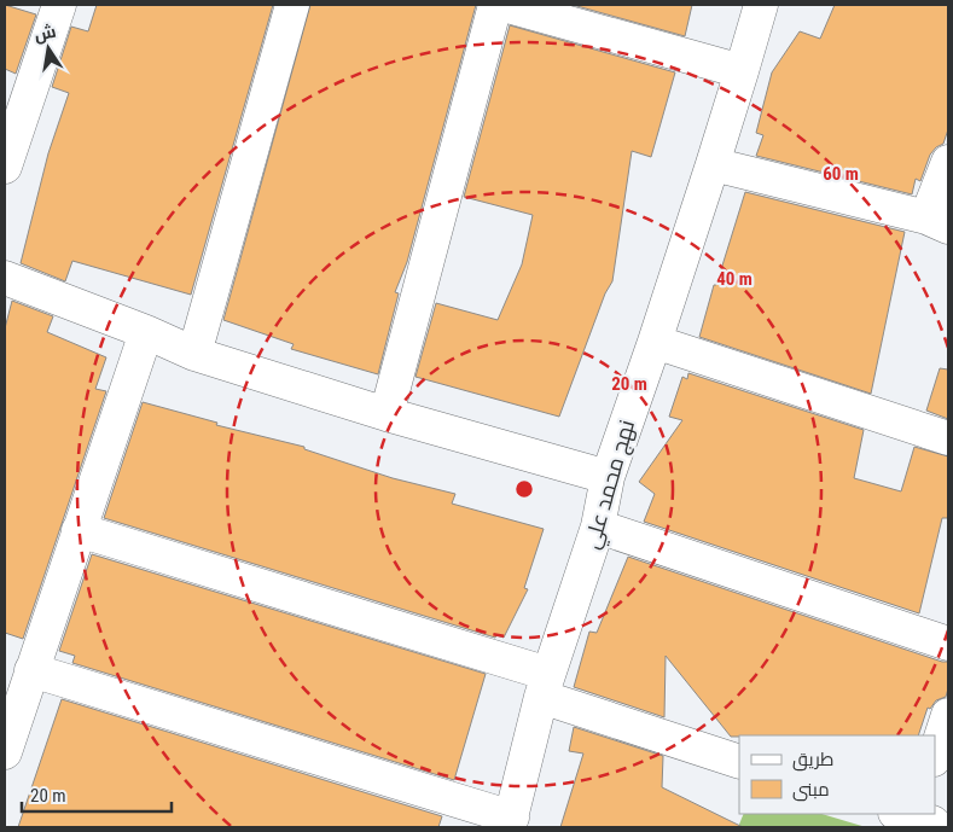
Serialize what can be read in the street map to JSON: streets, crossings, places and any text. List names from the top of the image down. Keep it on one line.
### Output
{"streets":{"street":["نهج محمد علي"]},"legend":["طريق","مبنى"],"scale_bar":"20 m","north":"top","rings":["60 m","40 m","20 m"]}
